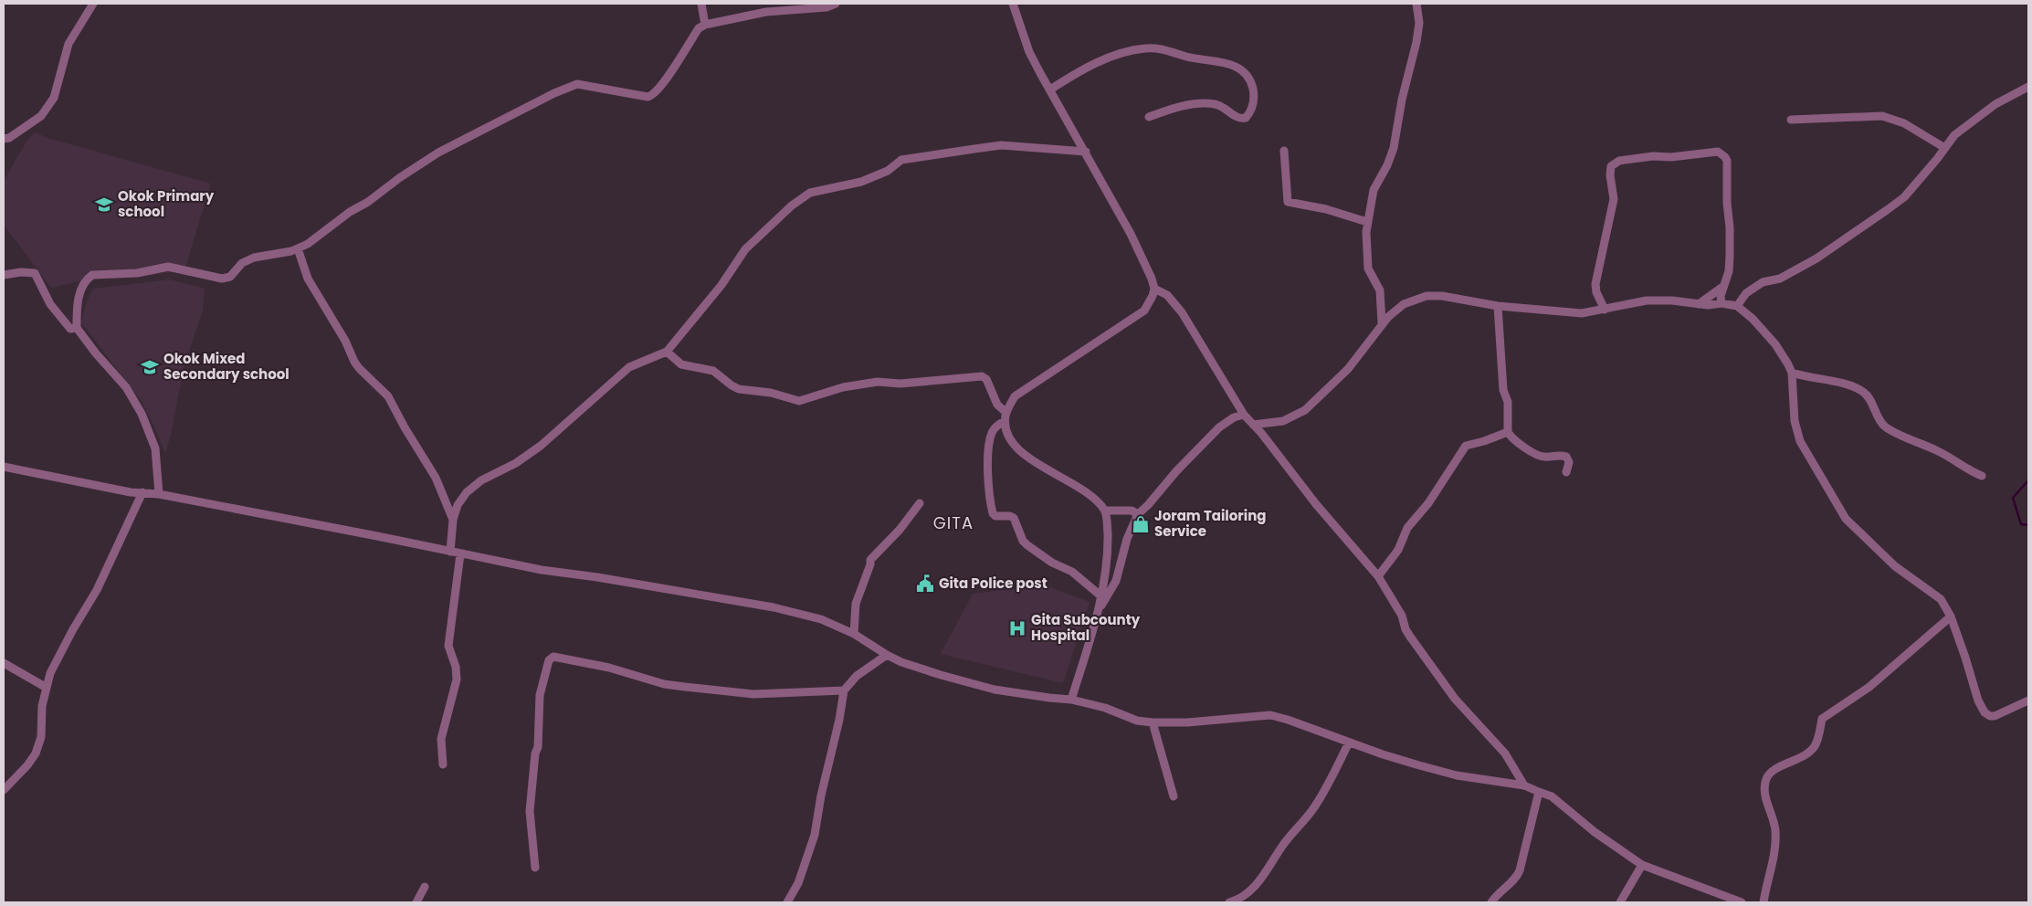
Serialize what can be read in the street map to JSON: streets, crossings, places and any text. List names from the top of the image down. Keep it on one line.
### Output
{"districts":["GITA"],"places":{"school or university":["Okok Primary school","Okok Mixed Secondary school"],"shop":["Joram Tailoring Service"],"public building":["Gita Police post"],"hospital":["Gita Subcounty Hospital"]}}
